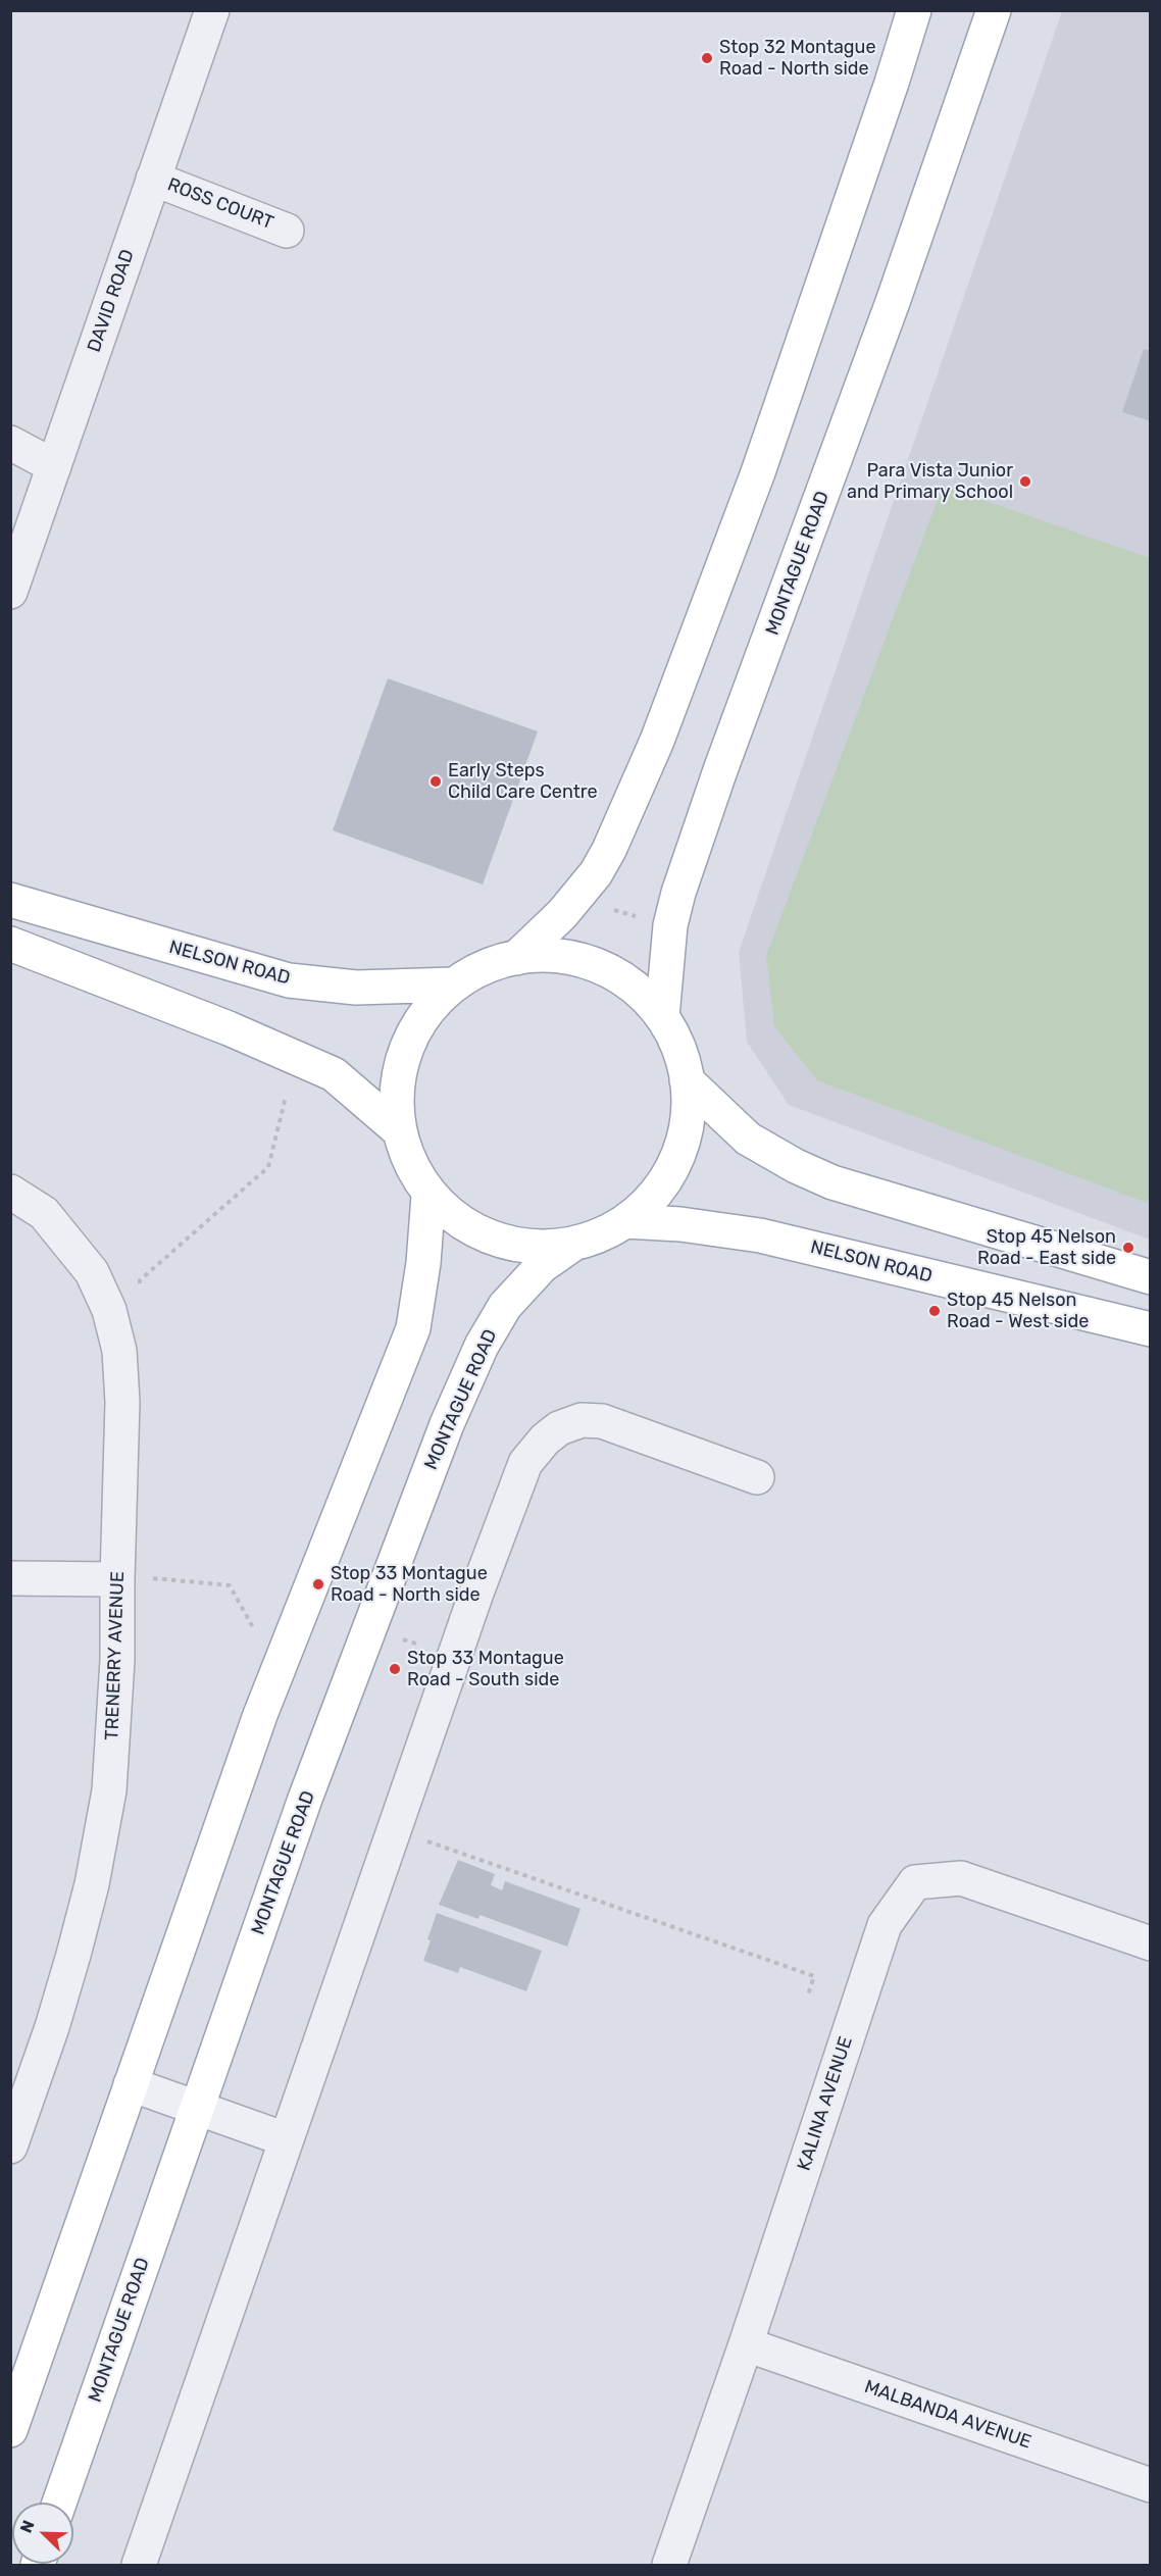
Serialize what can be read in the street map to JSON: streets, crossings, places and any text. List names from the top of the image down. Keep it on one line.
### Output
{"streets":{"main road":["MONTAGUE ROAD","NELSON ROAD"],"street":["ROSS COURT","DAVID ROAD","TRENERRY AVENUE","KALINA AVENUE","MALBANDA AVENUE"]},"crossings":[["ROSS COURT","DAVID ROAD"],["KALINA AVENUE","MALBANDA AVENUE"]],"places":["Stop 32 Montague Road - North side","Para Vista Junior and Primary School","Early Steps Child Care Centre","Stop 45 Nelson Road - East side","Stop 45 Nelson Road - West side","Stop 33 Montague Road - North side","Stop 33 Montague Road - South side"],"north":"top left"}
